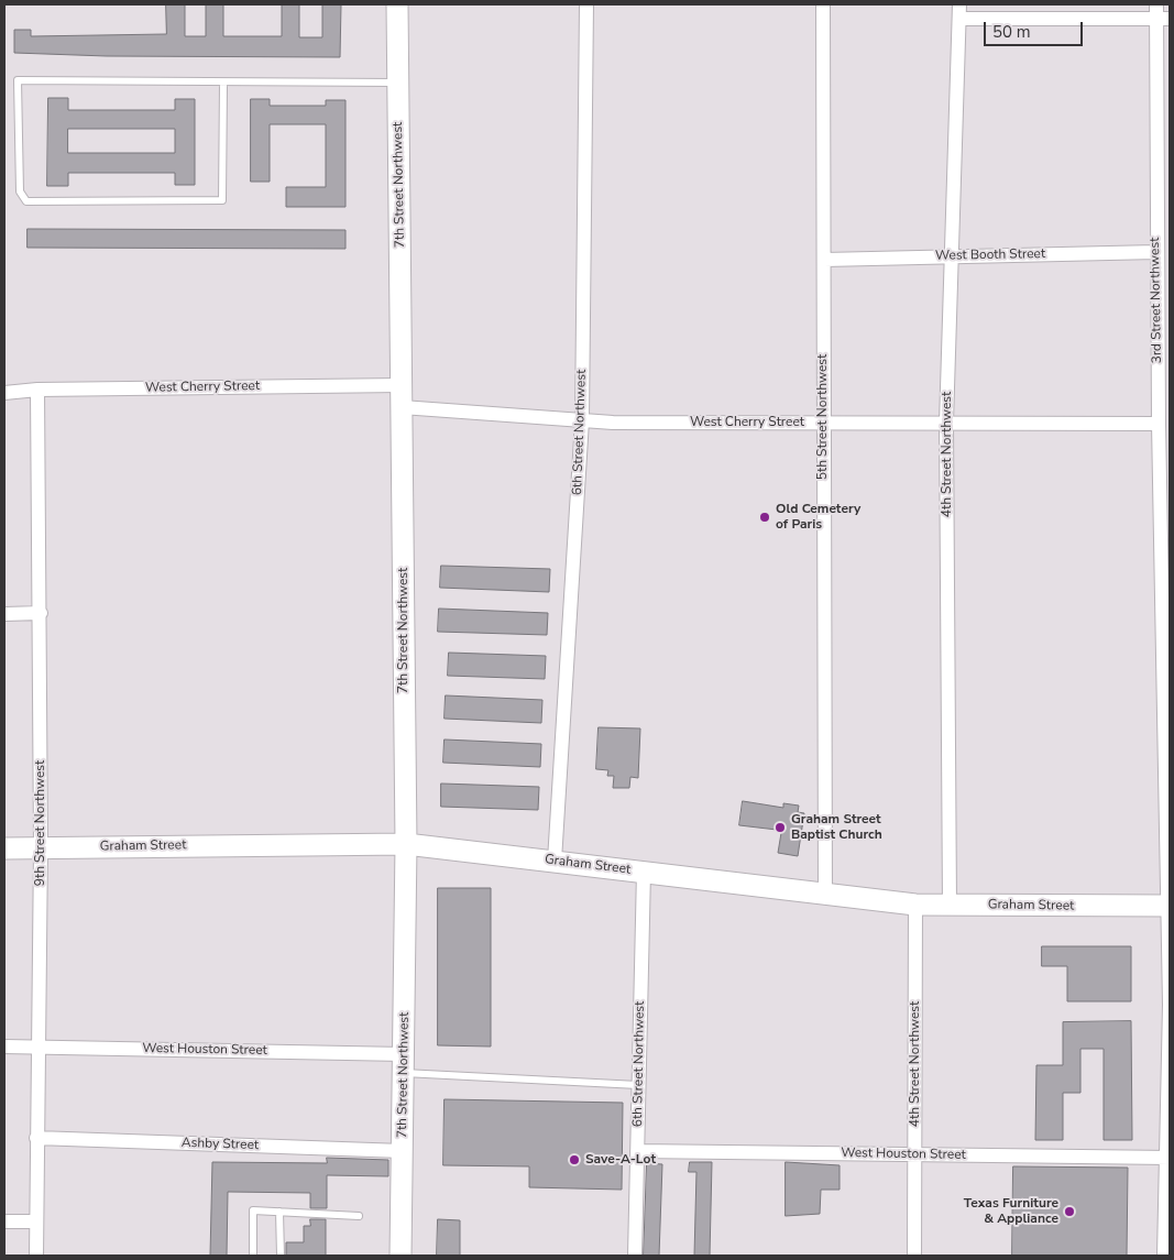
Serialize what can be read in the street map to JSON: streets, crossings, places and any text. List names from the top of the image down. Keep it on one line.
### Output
{"streets":{"street":["7th Street Northwest","West Booth Street","3rd Street Northwest","West Cherry Street","5th Street Northwest","6th Street Northwest","4th Street Northwest","9th Street Northwest","Graham Street","West Houston Street","Ashby Street"]},"crossings":[["7th Street Northwest","West Cherry Street"],["7th Street Northwest","Graham Street"],["7th Street Northwest","West Houston Street"],["7th Street Northwest","Ashby Street"],["West Booth Street","3rd Street Northwest"],["West Booth Street","5th Street Northwest"],["West Booth Street","4th Street Northwest"],["3rd Street Northwest","West Cherry Street"],["3rd Street Northwest","Graham Street"],["3rd Street Northwest","West Houston Street"],["West Cherry Street","5th Street Northwest"],["West Cherry Street","6th Street Northwest"],["West Cherry Street","4th Street Northwest"],["West Cherry Street","9th Street Northwest"],["5th Street Northwest","Graham Street"],["6th Street Northwest","Graham Street"],["6th Street Northwest","West Houston Street"],["4th Street Northwest","Graham Street"],["4th Street Northwest","West Houston Street"],["9th Street Northwest","Graham Street"],["9th Street Northwest","West Houston Street"],["9th Street Northwest","Ashby Street"]],"places":["Old Cemetery of Paris","Graham Street Baptist Church","Save-A-Lot","Texas Furniture & Appliance"],"scale_bar":"50 m"}
